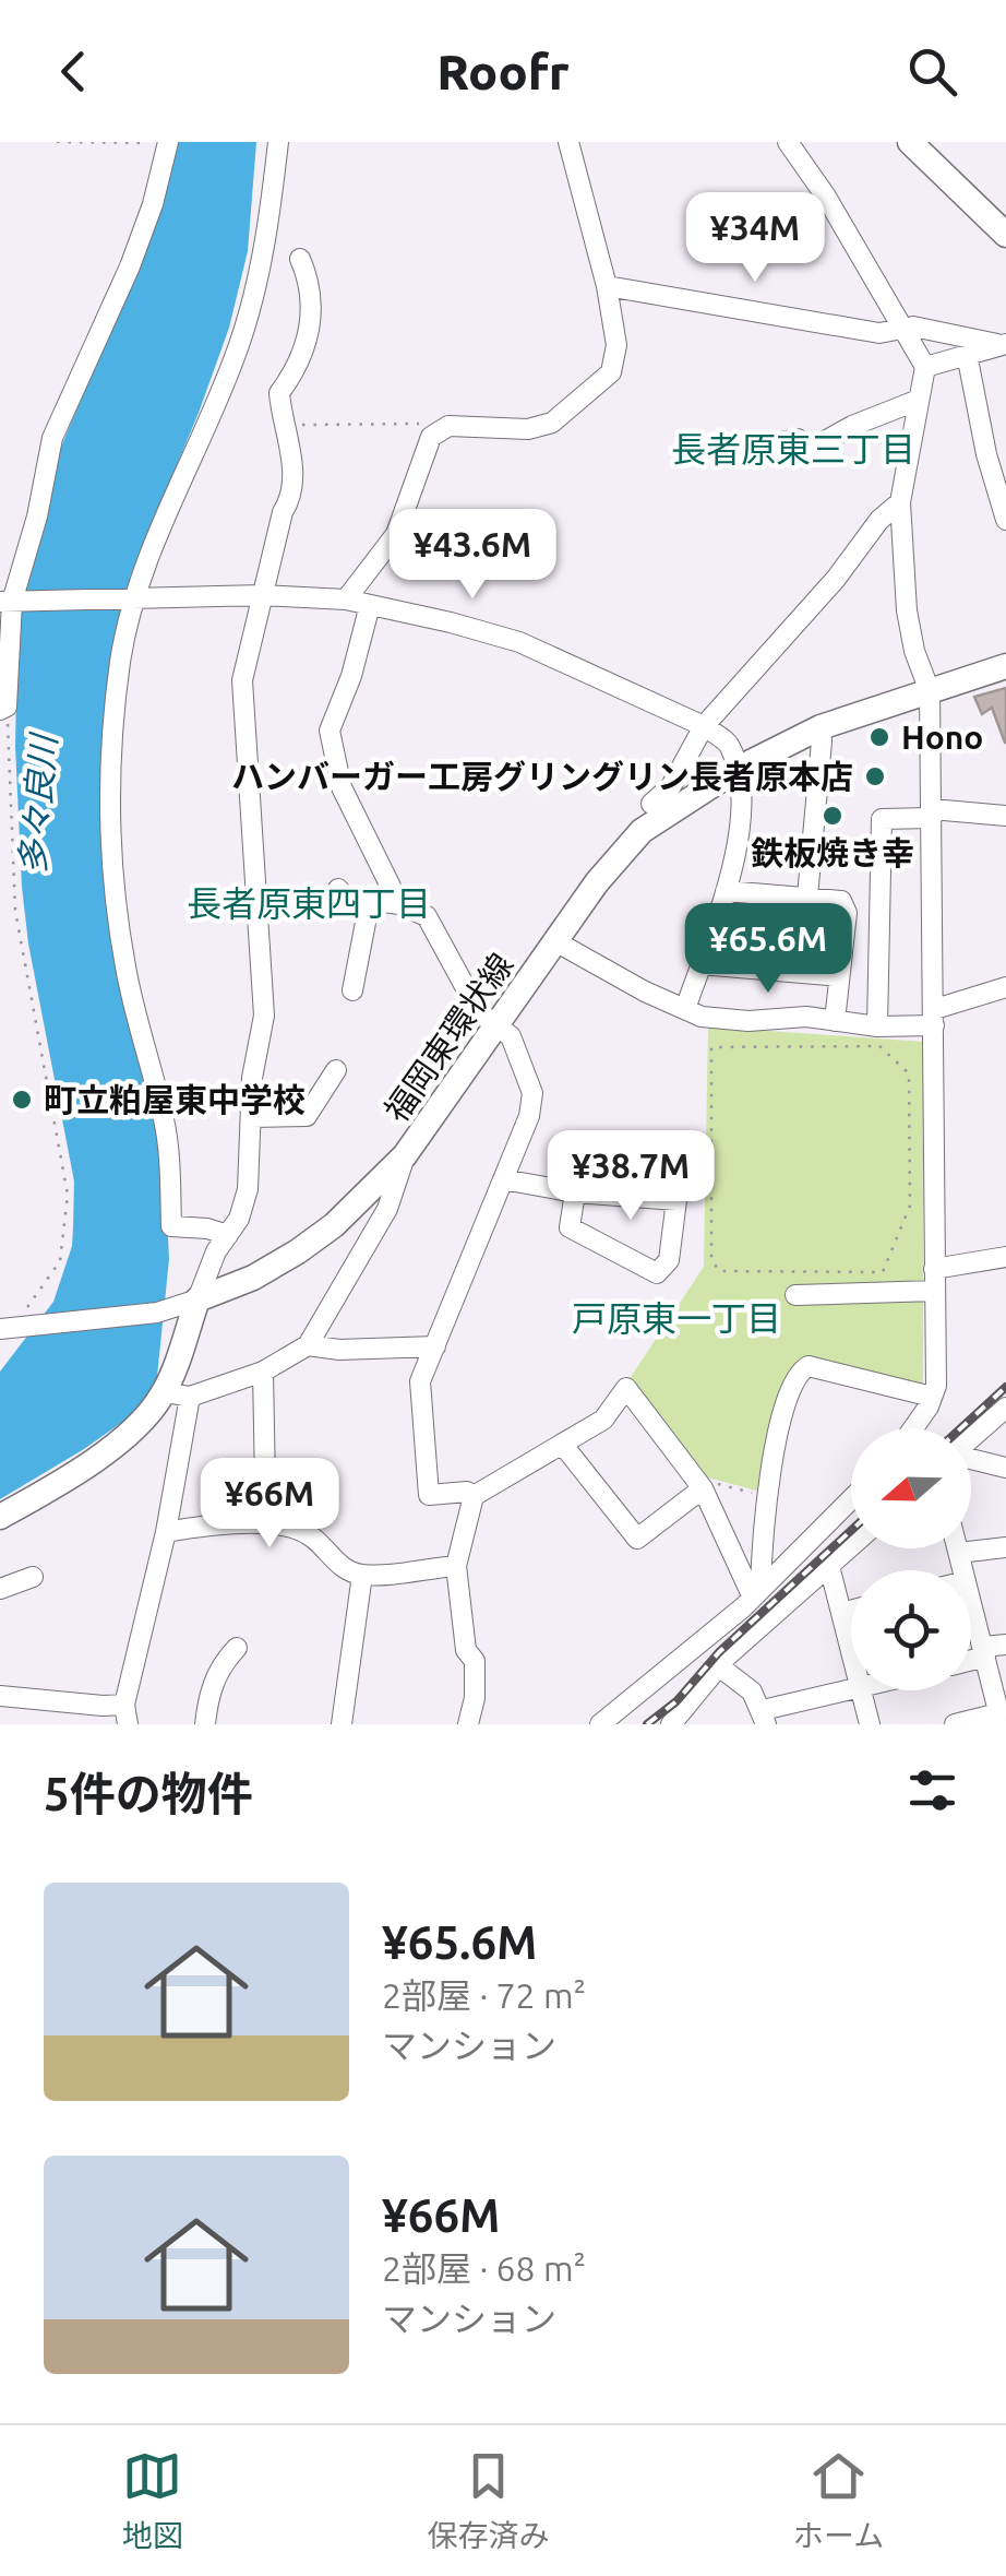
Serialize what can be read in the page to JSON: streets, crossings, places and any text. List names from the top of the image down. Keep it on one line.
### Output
{"streets":{"main road":["福岡東環状線"]},"districts":["長者原東三丁目","長者原東四丁目","戸原東一丁目"],"water":["多々良川"],"places":["Hono","ハンバーガー工房グリングリン長者原本店","鉄板焼き幸","町立粕屋東中学校"],"north":"left","page":{"header":"Roofr","price":["¥34M","¥43.6M","¥65.6M","¥38.7M","¥66M"],"heading":"5件の物件","list":[{"name":"¥65.6M","note":"2部屋 · 72 m² · マンション"},{"name":"¥66M","note":"2部屋 · 68 m² · マンション"}],"tabs":["地図","保存済み","ホーム"]}}
